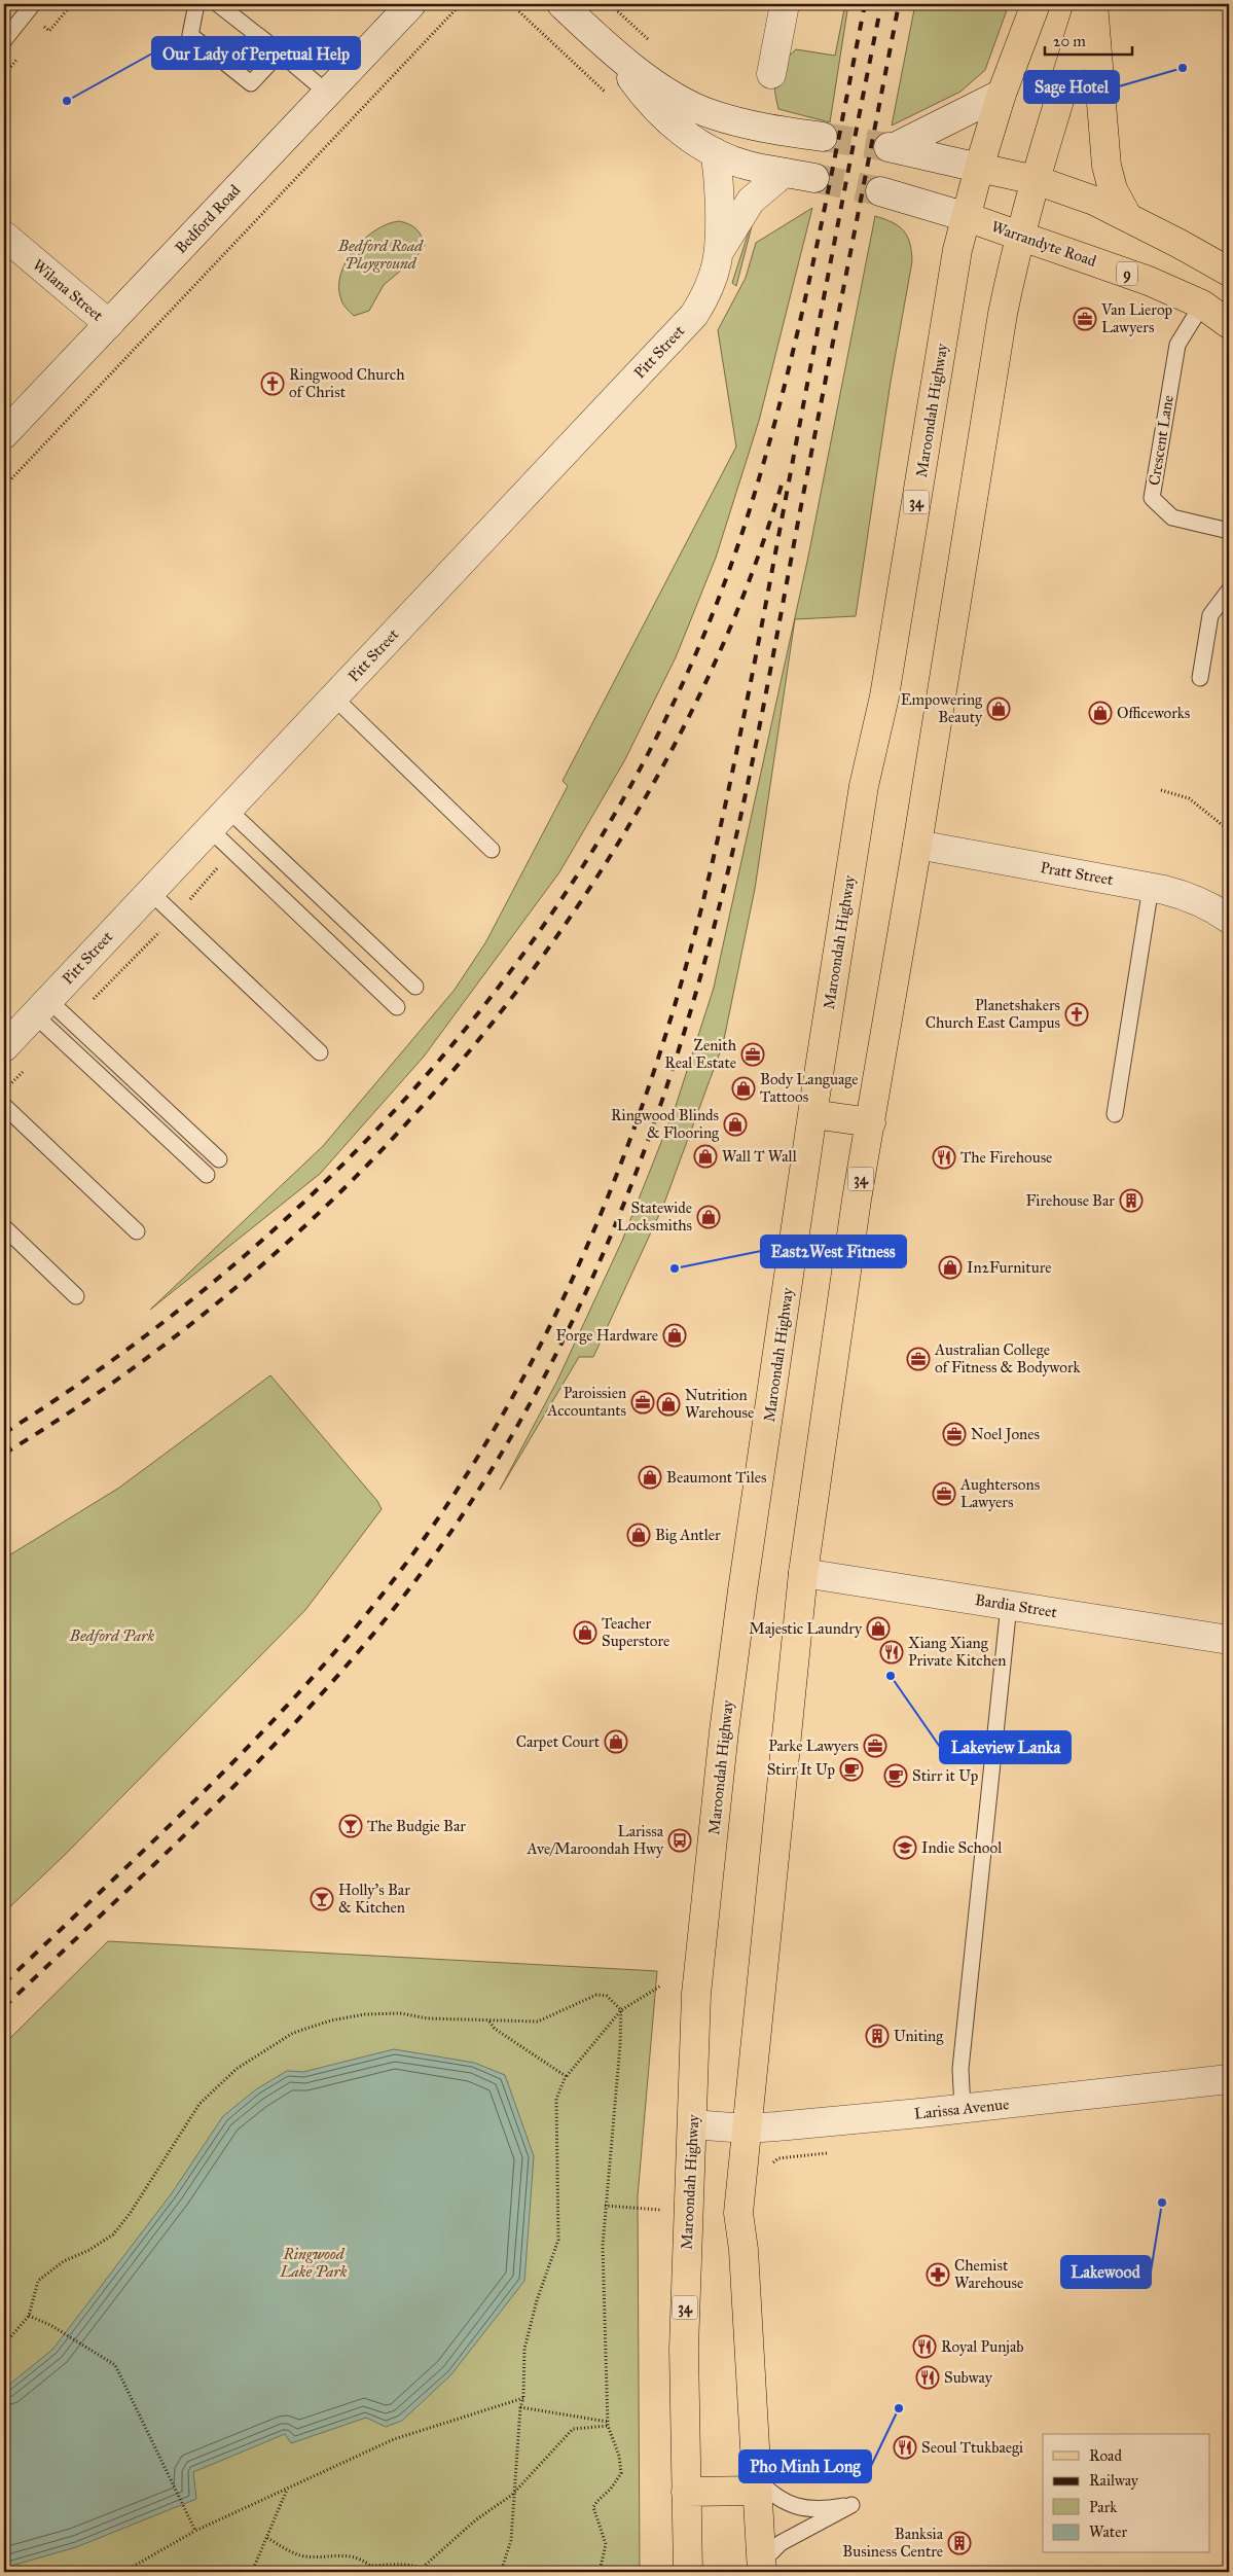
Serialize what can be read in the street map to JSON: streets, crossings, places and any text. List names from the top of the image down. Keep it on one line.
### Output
{"streets":{"main road":["Warrandyte Road","9","Maroondah Highway","34"],"street":["Bedford Road","Wilana Street","Pitt Street","Pratt Street","Bardia Street","Larissa Avenue"],"lane":["Crescent Lane"]},"crossings":[["Bedford Road","Wilana Street"],["Warrandyte Road","Maroondah Highway"],["Warrandyte Road","Crescent Lane"],["Warrandyte Road","34"],["Maroondah Highway","Larissa Avenue"],["34","Pratt Street"],["34","Bardia Street"],["34","Larissa Avenue"]],"parks":["Bedford Road Playground","Bedford Park","Ringwood Lake Park"],"places":{"other":["Sage Hotel","Our Lady of Perpetual Help","East2West Fitness","Lakeview Lanka","Lakewood","Pho Minh Long"],"office":["Van Lierop Lawyers","Zenith Real Estate","Australian College of Fitness & Bodywork","Paroissien Accountants","Noel Jones","Aughtersons Lawyers","Parke Lawyers"],"church":["Ringwood Church of Christ","Planetshakers Church East Campus"],"shop":["Empowering Beauty","Officeworks","Body Language Tattoos","Ringwood Blinds & Flooring","Wall T Wall","Statewide Locksmiths","In2Furniture","Forge Hardware","Nutrition Warehouse","Beaumont Tiles","Big Antler","Majestic Laundry","Teacher Superstore","Carpet Court"],"restaurant":["The Firehouse","Xiang Xiang Private Kitchen","Royal Punjab","Subway","Seoul Ttukbaegi"],"building":["Firehouse Bar","Uniting","Banksia Business Centre"],"cafe":["Stirr It Up","Stirr it Up"],"bar":["The Budgie Bar","Holly's Bar & Kitchen"],"bus stop":["Larissa Ave/Maroondah Hwy"],"school or university":["Indie School"],"pharmacy":["Chemist Warehouse"]},"legend":["Road","Railway","Park","Water"],"scale_bar":"20 m"}
